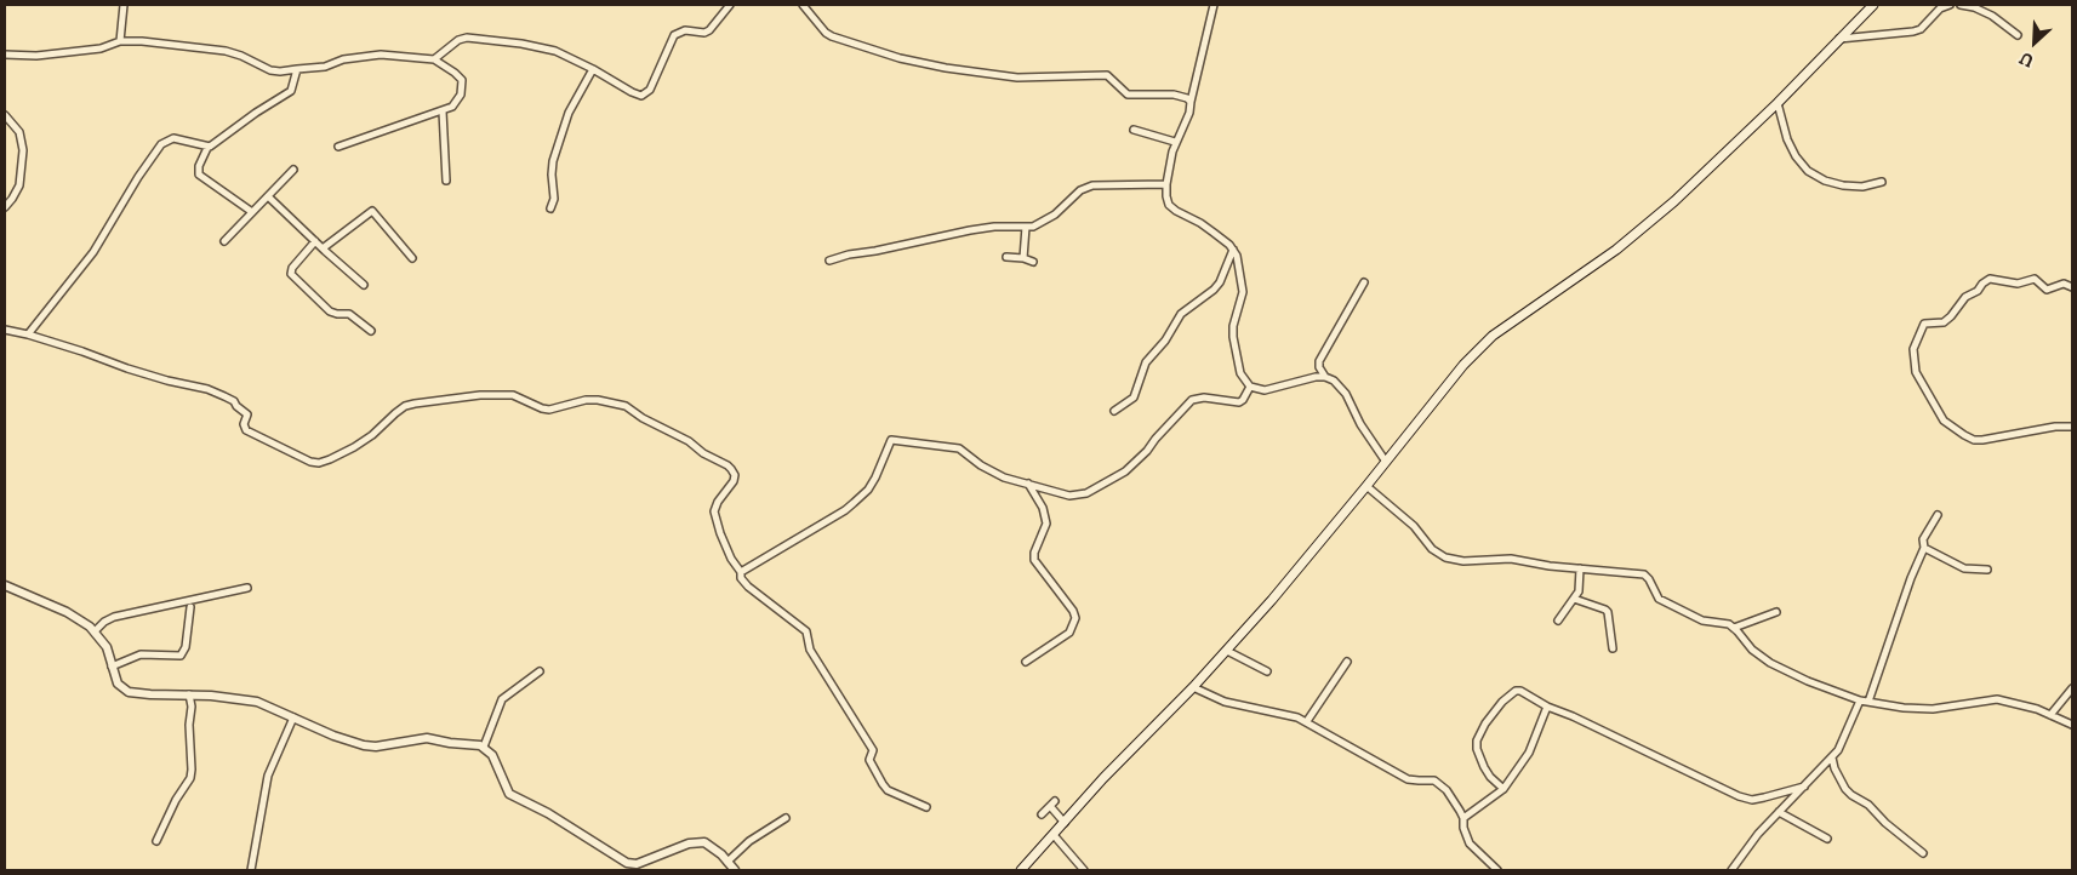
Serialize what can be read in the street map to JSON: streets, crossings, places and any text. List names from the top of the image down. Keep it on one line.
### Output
{"north":"bottom left"}
